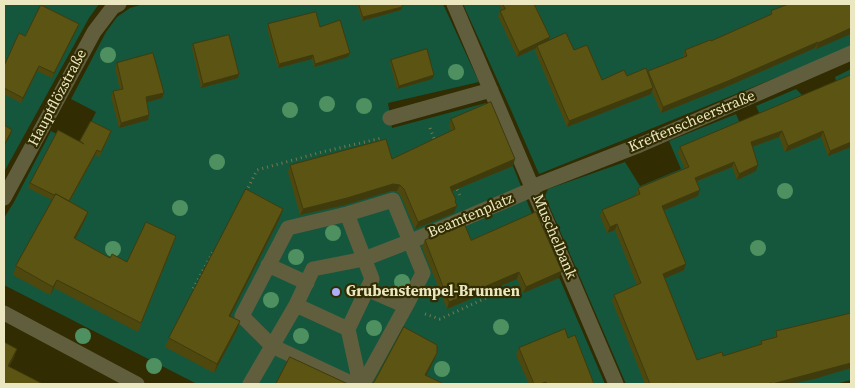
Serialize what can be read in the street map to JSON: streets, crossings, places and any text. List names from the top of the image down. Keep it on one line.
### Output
{"streets":{"street":["Hauptflözstraße","Kreftenscheerstraße","Beamtenplatz","Muschelbank"]},"crossings":[["Kreftenscheerstraße","Beamtenplatz"],["Kreftenscheerstraße","Muschelbank"],["Beamtenplatz","Muschelbank"]],"places":["Grubenstempel-Brunnen"]}
